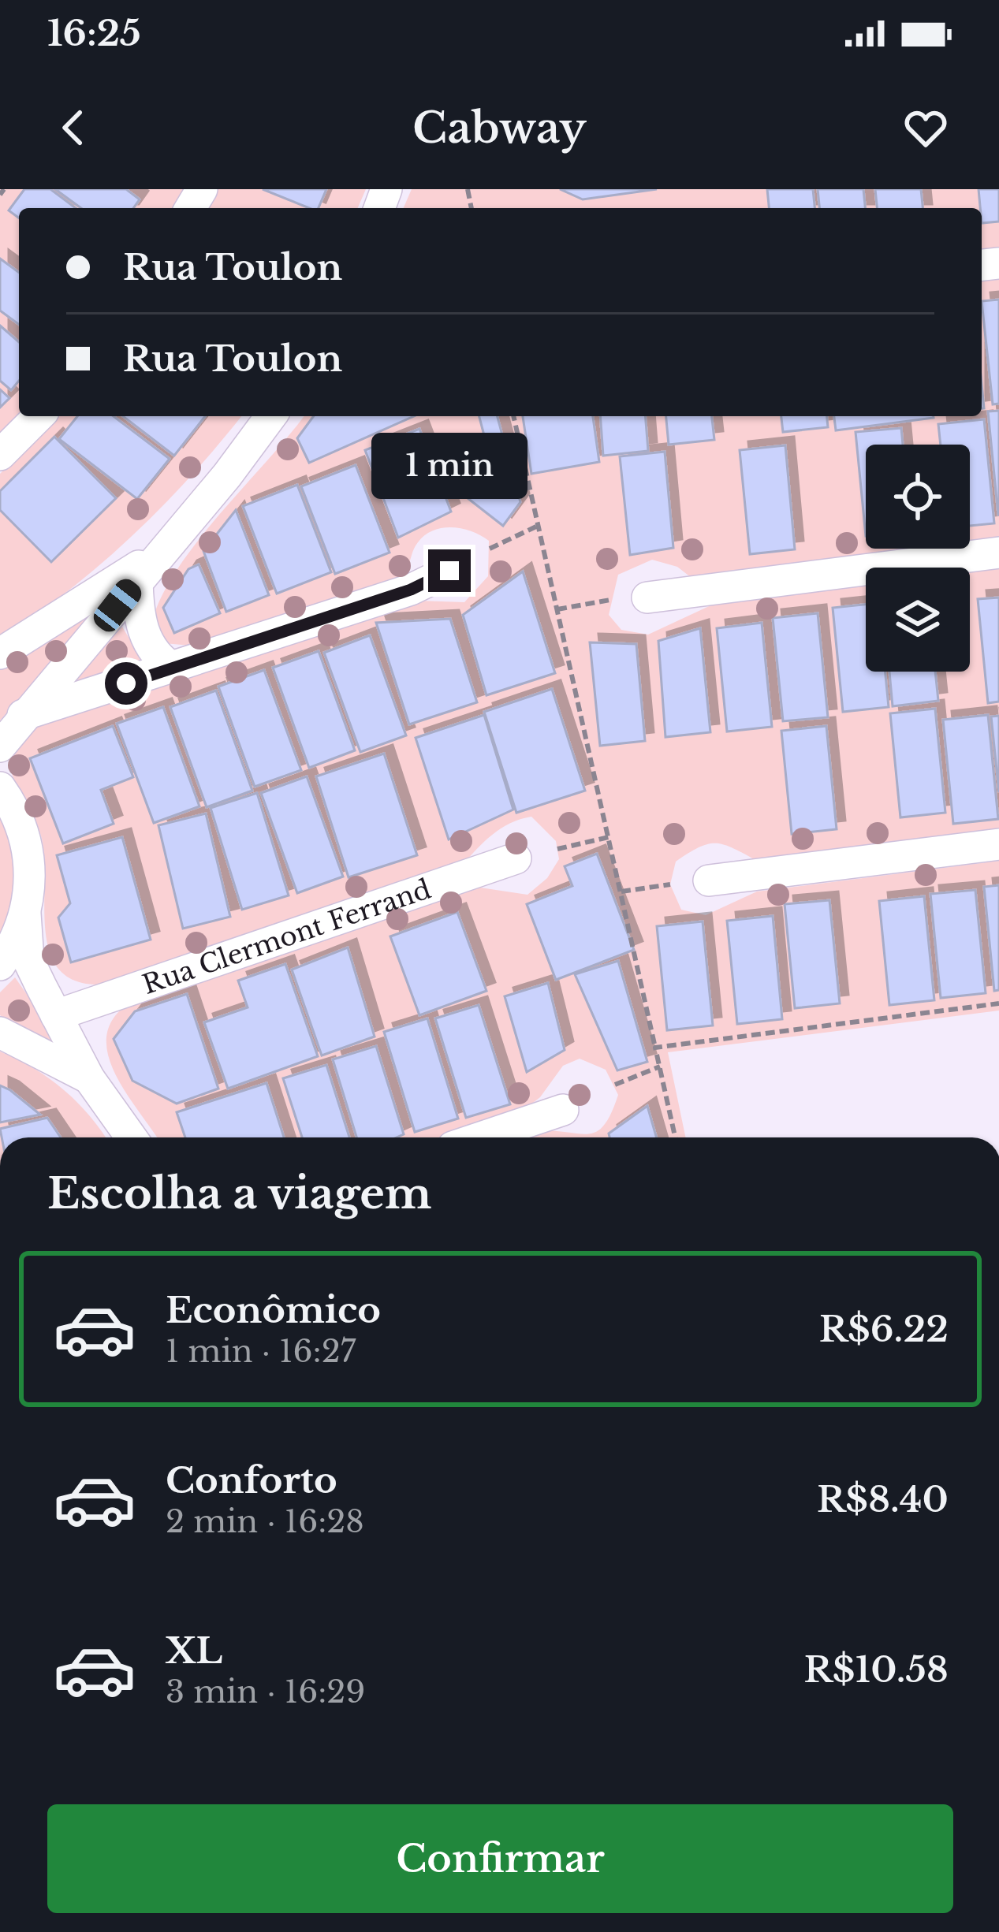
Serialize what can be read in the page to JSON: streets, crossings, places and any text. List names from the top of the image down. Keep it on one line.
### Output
{"streets":{"street":["Rua Clermont Ferrand"]},"page":{"status":"16:25","header":"Cabway","banner":["Rua Toulon","Rua Toulon"],"bubble":"1 min","heading":"Escolha a viagem","list":[{"name":"Econômico","note":"1 min · 16:27","value":"R$6.22"},{"name":"Conforto","note":"2 min · 16:28","value":"R$8.40"},{"name":"XL","note":"3 min · 16:29","value":"R$10.58"}],"buttons":"Confirmar"}}
